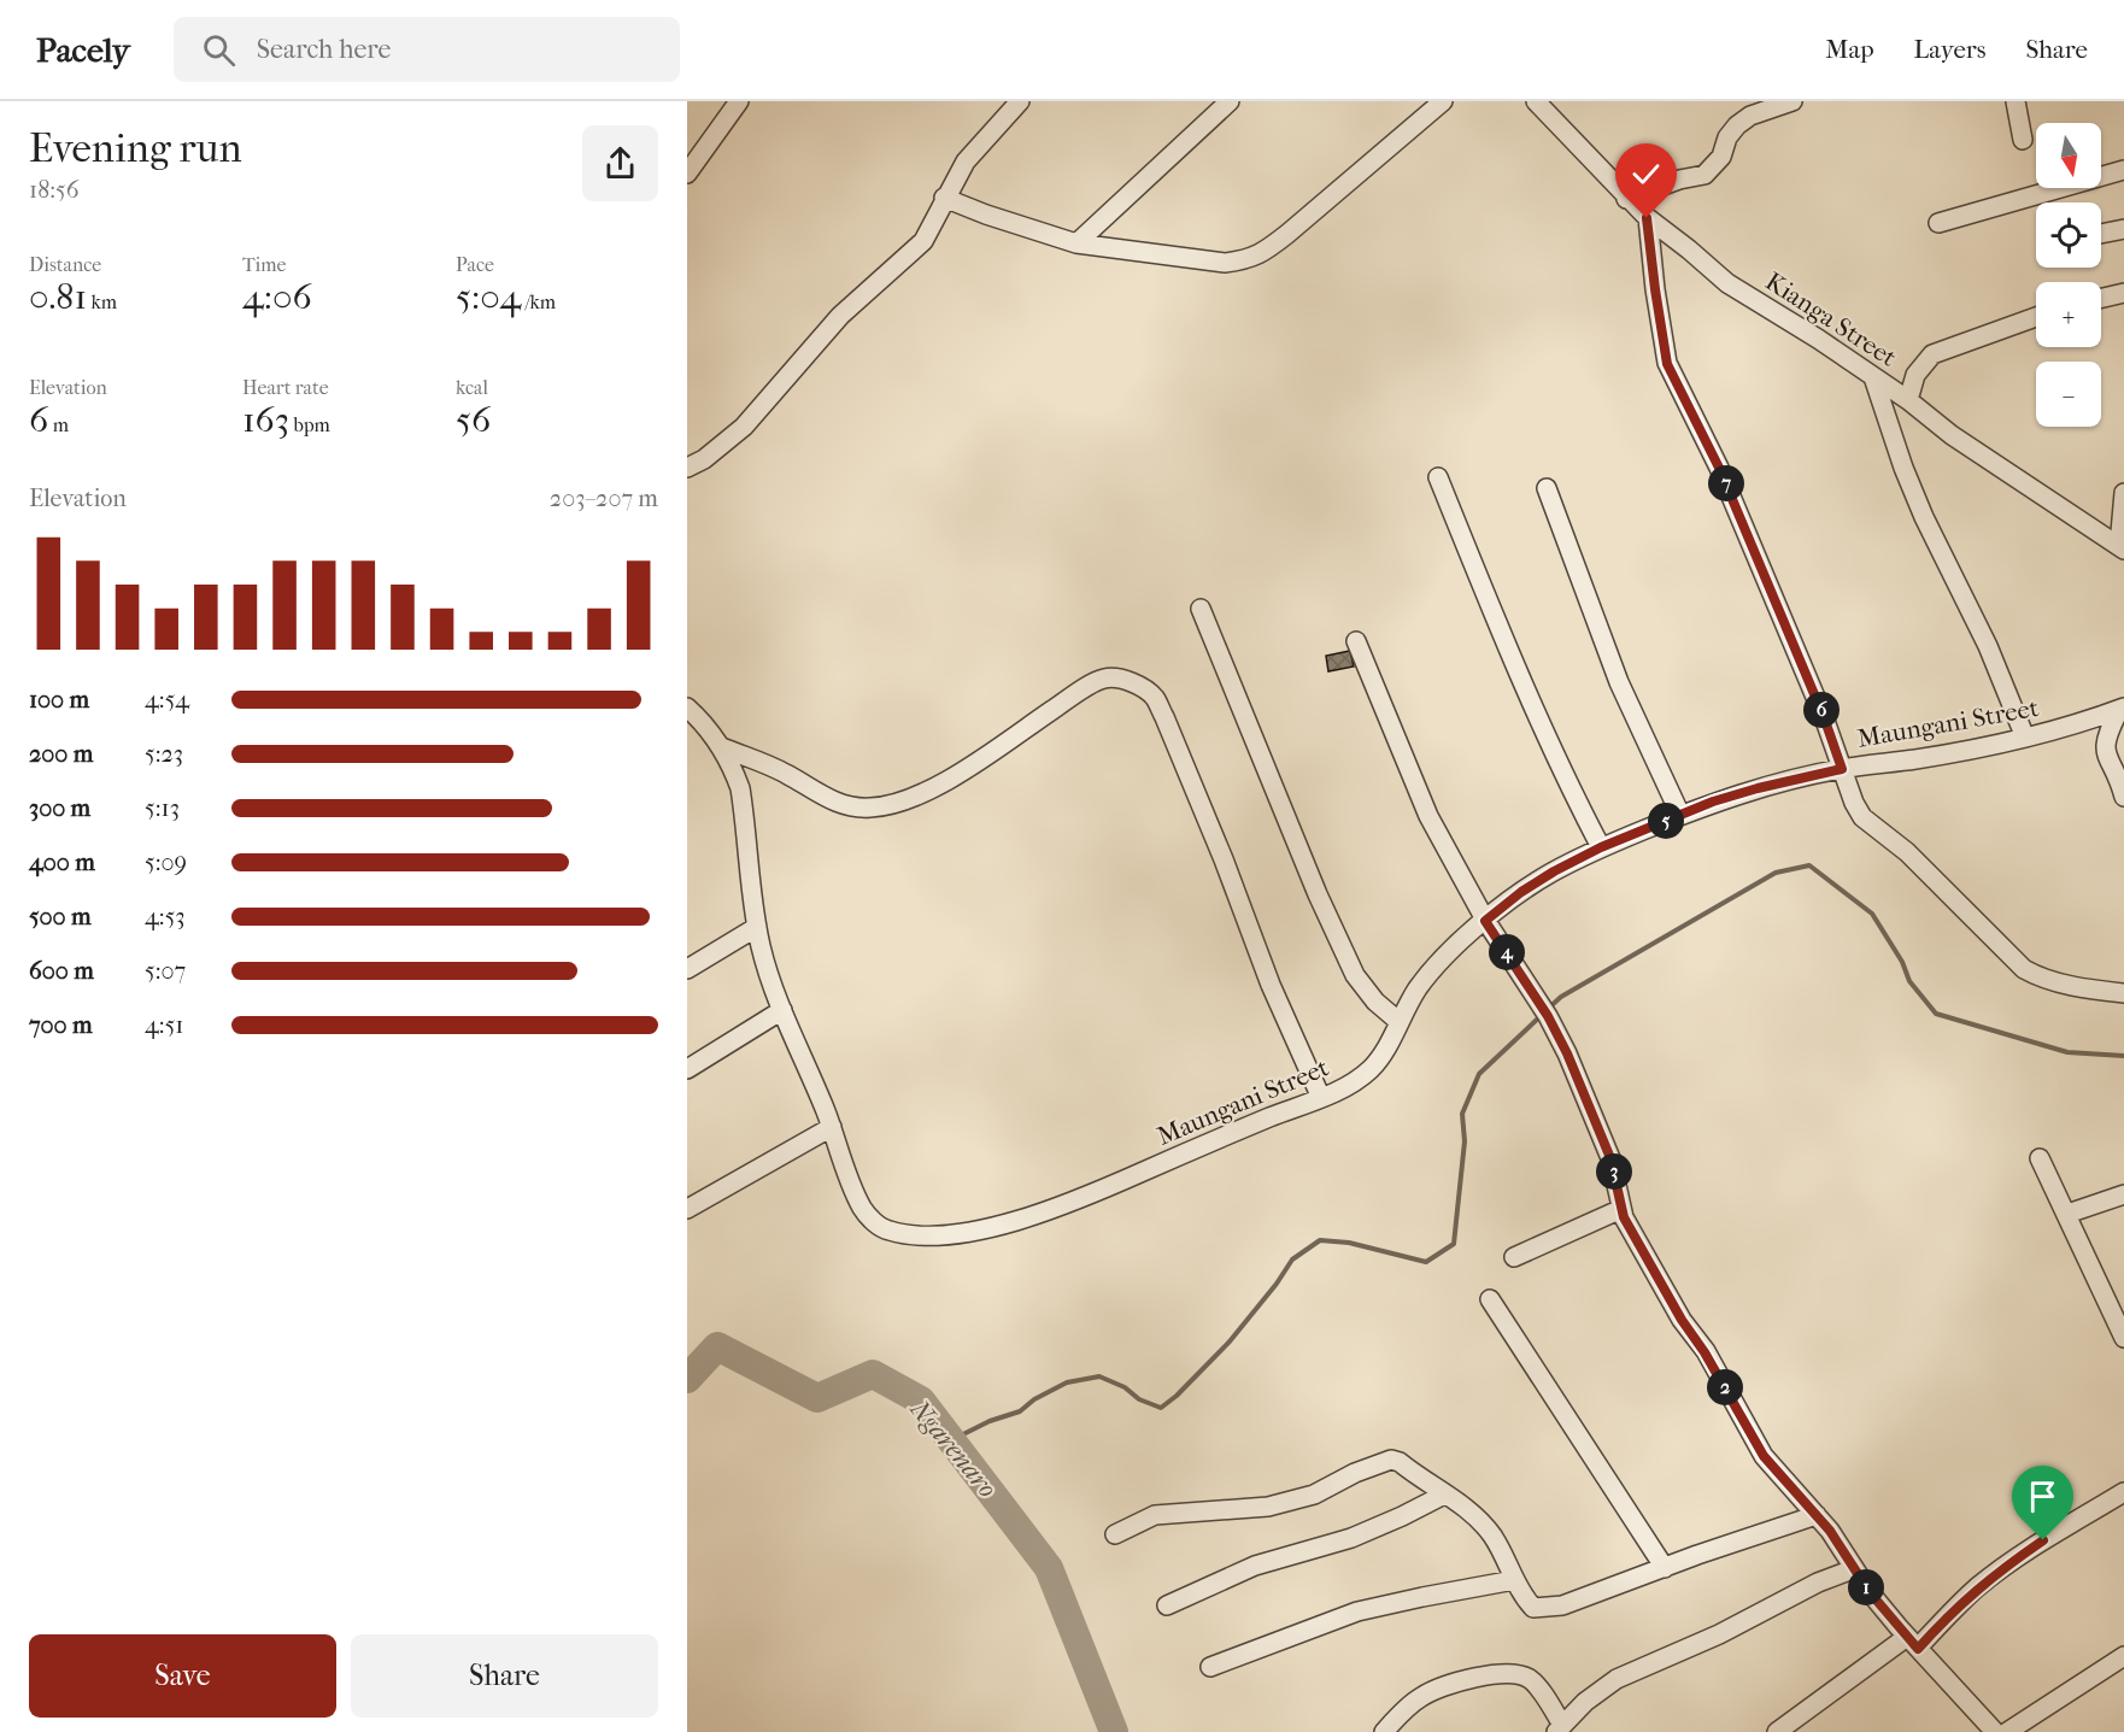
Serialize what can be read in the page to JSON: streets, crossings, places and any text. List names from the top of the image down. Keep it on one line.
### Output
{"streets":{"street":["Kianga Street","Maungani Street"]},"water":["Ngarenaro"],"north":"bottom","page":{"header":"Pacely","search":"Search here","nav":["Map","Layers","Share"],"heading":["Evening run","18:56"],"map_buttons":["+","−"],"stats":[["Distance","0.81 km"],["Time","4:06"],["Pace","5:04 /km"],["Elevation","6 m"],["Heart rate","163 bpm"],["kcal","56"]],"pins":["7","6","5","4","3","2","1"],"chart":["Elevation","203–207 m"],"list":[{"name":"100 m","note":"4:54"},{"name":"200 m","note":"5:23"},{"name":"300 m","note":"5:13"},{"name":"400 m","note":"5:09"},{"name":"500 m","note":"4:53"},{"name":"600 m","note":"5:07"},{"name":"700 m","note":"4:51"}],"buttons":["Save","Share"]}}
